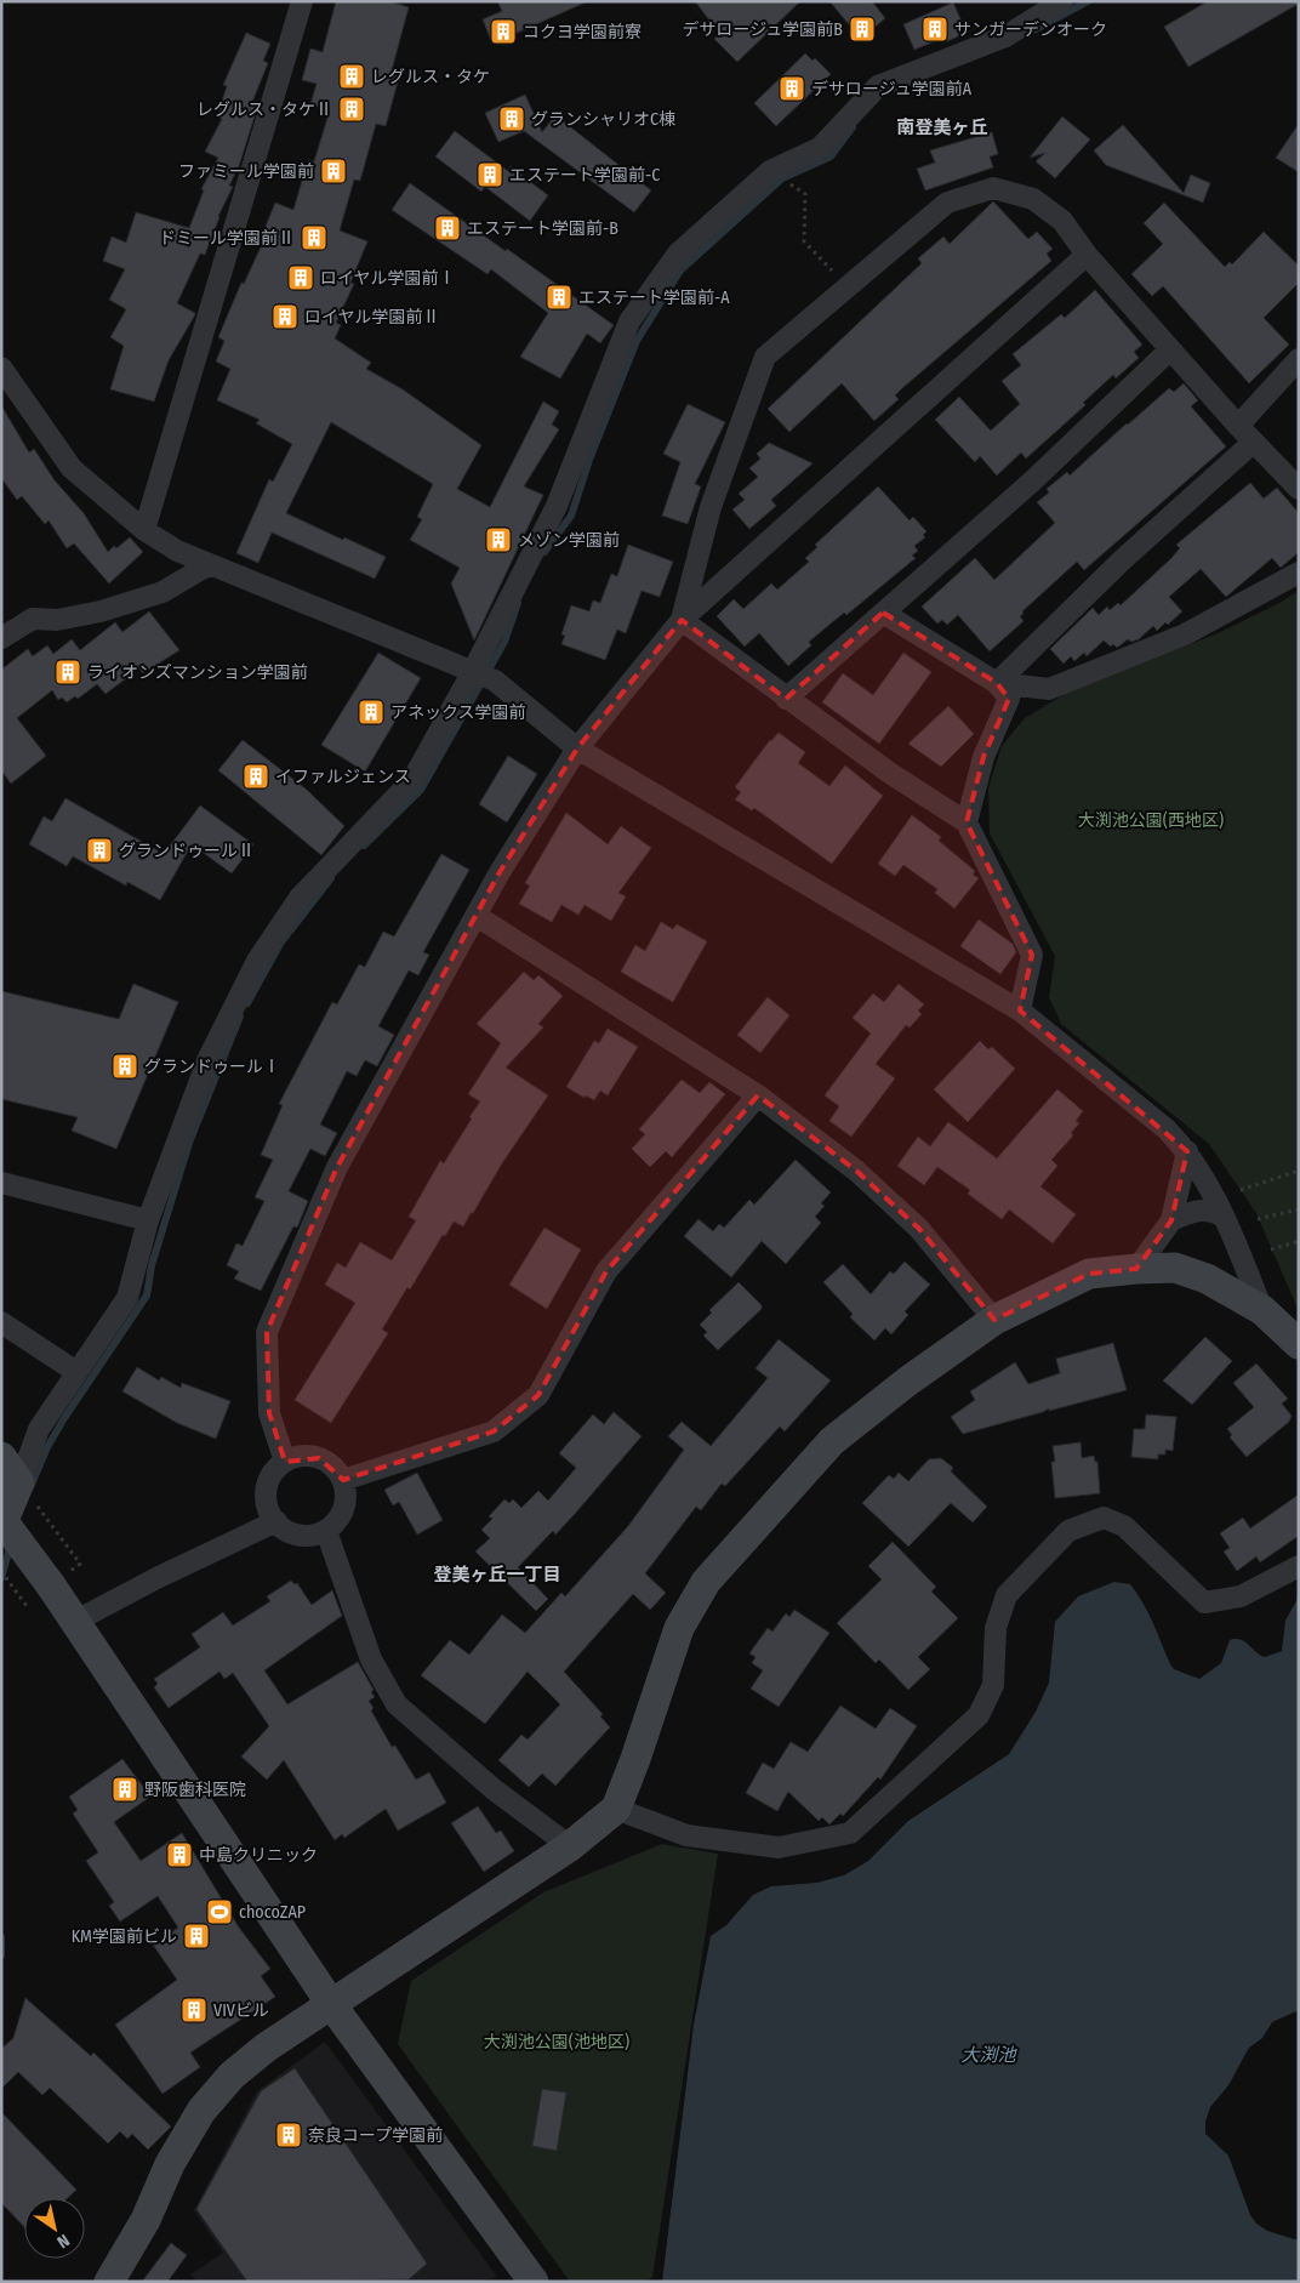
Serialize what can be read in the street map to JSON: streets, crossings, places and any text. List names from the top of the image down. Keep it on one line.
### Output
{"districts":["南登美ヶ丘","登美ヶ丘一丁目"],"water":["大渕池"],"parks":["大渕池公園(西地区)","大渕池公園(池地区)"],"places":{"building":["デサロージュ学園前B","サンガーデンオーク","コクヨ学園前寮","レグルス・タケ","デサロージュ学園前A","レグルス・タケⅡ","グランシャリオC棟","ファミール学園前","エステート学園前-C","エステート学園前-B","ドミール学園前Ⅱ","ロイヤル学園前Ⅰ","エステート学園前-A","ロイヤル学園前Ⅱ","メゾン学園前","ライオンズマンション学園前","アネックス学園前","イファルジェンス","グランドゥールⅡ","グランドゥールⅠ","野阪歯科医院","中島クリニック","KM学園前ビル","VIVビル","奈良コープ学園前"],"sports":["chocoZAP"]},"north":"bottom right"}
